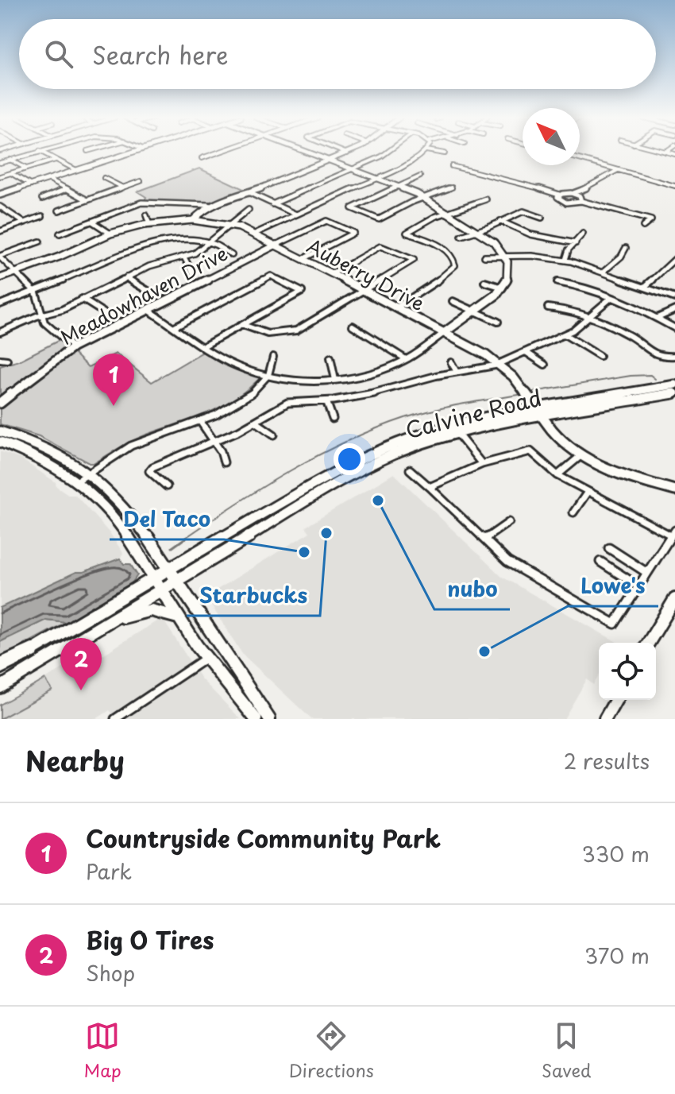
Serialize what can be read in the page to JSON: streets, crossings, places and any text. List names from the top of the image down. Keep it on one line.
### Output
{"streets":{"street":["Auberry Drive","Meadowhaven Drive","Calvine Road"]},"crossings":[["Auberry Drive","Meadowhaven Drive"],["Auberry Drive","Calvine Road"]],"places":["nubo","Starbucks","Del Taco","Lowe's"],"north":"top left","page":{"search":"Search here","pins":["1","2"],"heading":["Nearby","2 results"],"list":[{"mark":"1","name":"Countryside Community Park","note":"Park","value":"330 m"},{"mark":"2","name":"Big O Tires","note":"Shop","value":"370 m"}],"nav":["Map","Directions","Saved"]}}
